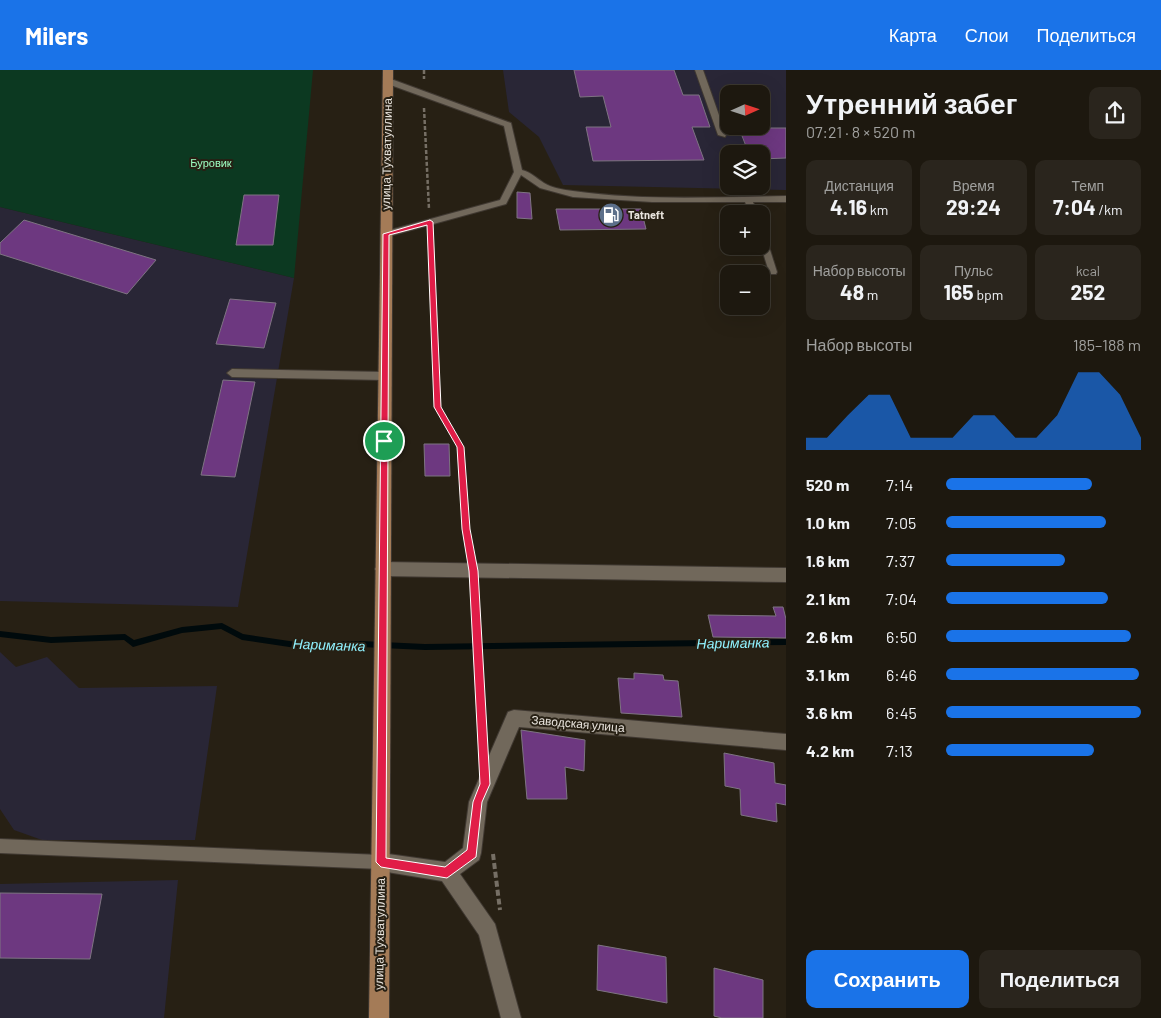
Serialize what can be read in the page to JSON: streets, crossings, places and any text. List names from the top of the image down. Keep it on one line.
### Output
{"streets":{"main road":["улица Тухватуллина"],"street":["Заводская улица"]},"water":["Нариманка"],"parks":["Буровик"],"places":{"fuel station":["Tatneft"]},"north":"right","page":{"header":"Milers","nav":["Карта","Слои","Поделиться"],"heading":["Утренний забег","07:21 · 8 × 520 m"],"map_buttons":["+","−"],"stats":[["Дистанция","4.16 km"],["Время","29:24"],["Темп","7:04 /km"],["Набор высоты","48 m"],["Пульс","165 bpm"],["kcal","252"]],"chart":["Набор высоты","185–188 m"],"list":[{"name":"520 m","note":"7:14"},{"name":"1.0 km","note":"7:05"},{"name":"1.6 km","note":"7:37"},{"name":"2.1 km","note":"7:04"},{"name":"2.6 km","note":"6:50"},{"name":"3.1 km","note":"6:46"},{"name":"3.6 km","note":"6:45"},{"name":"4.2 km","note":"7:13"}],"buttons":["Сохранить","Поделиться"]}}
